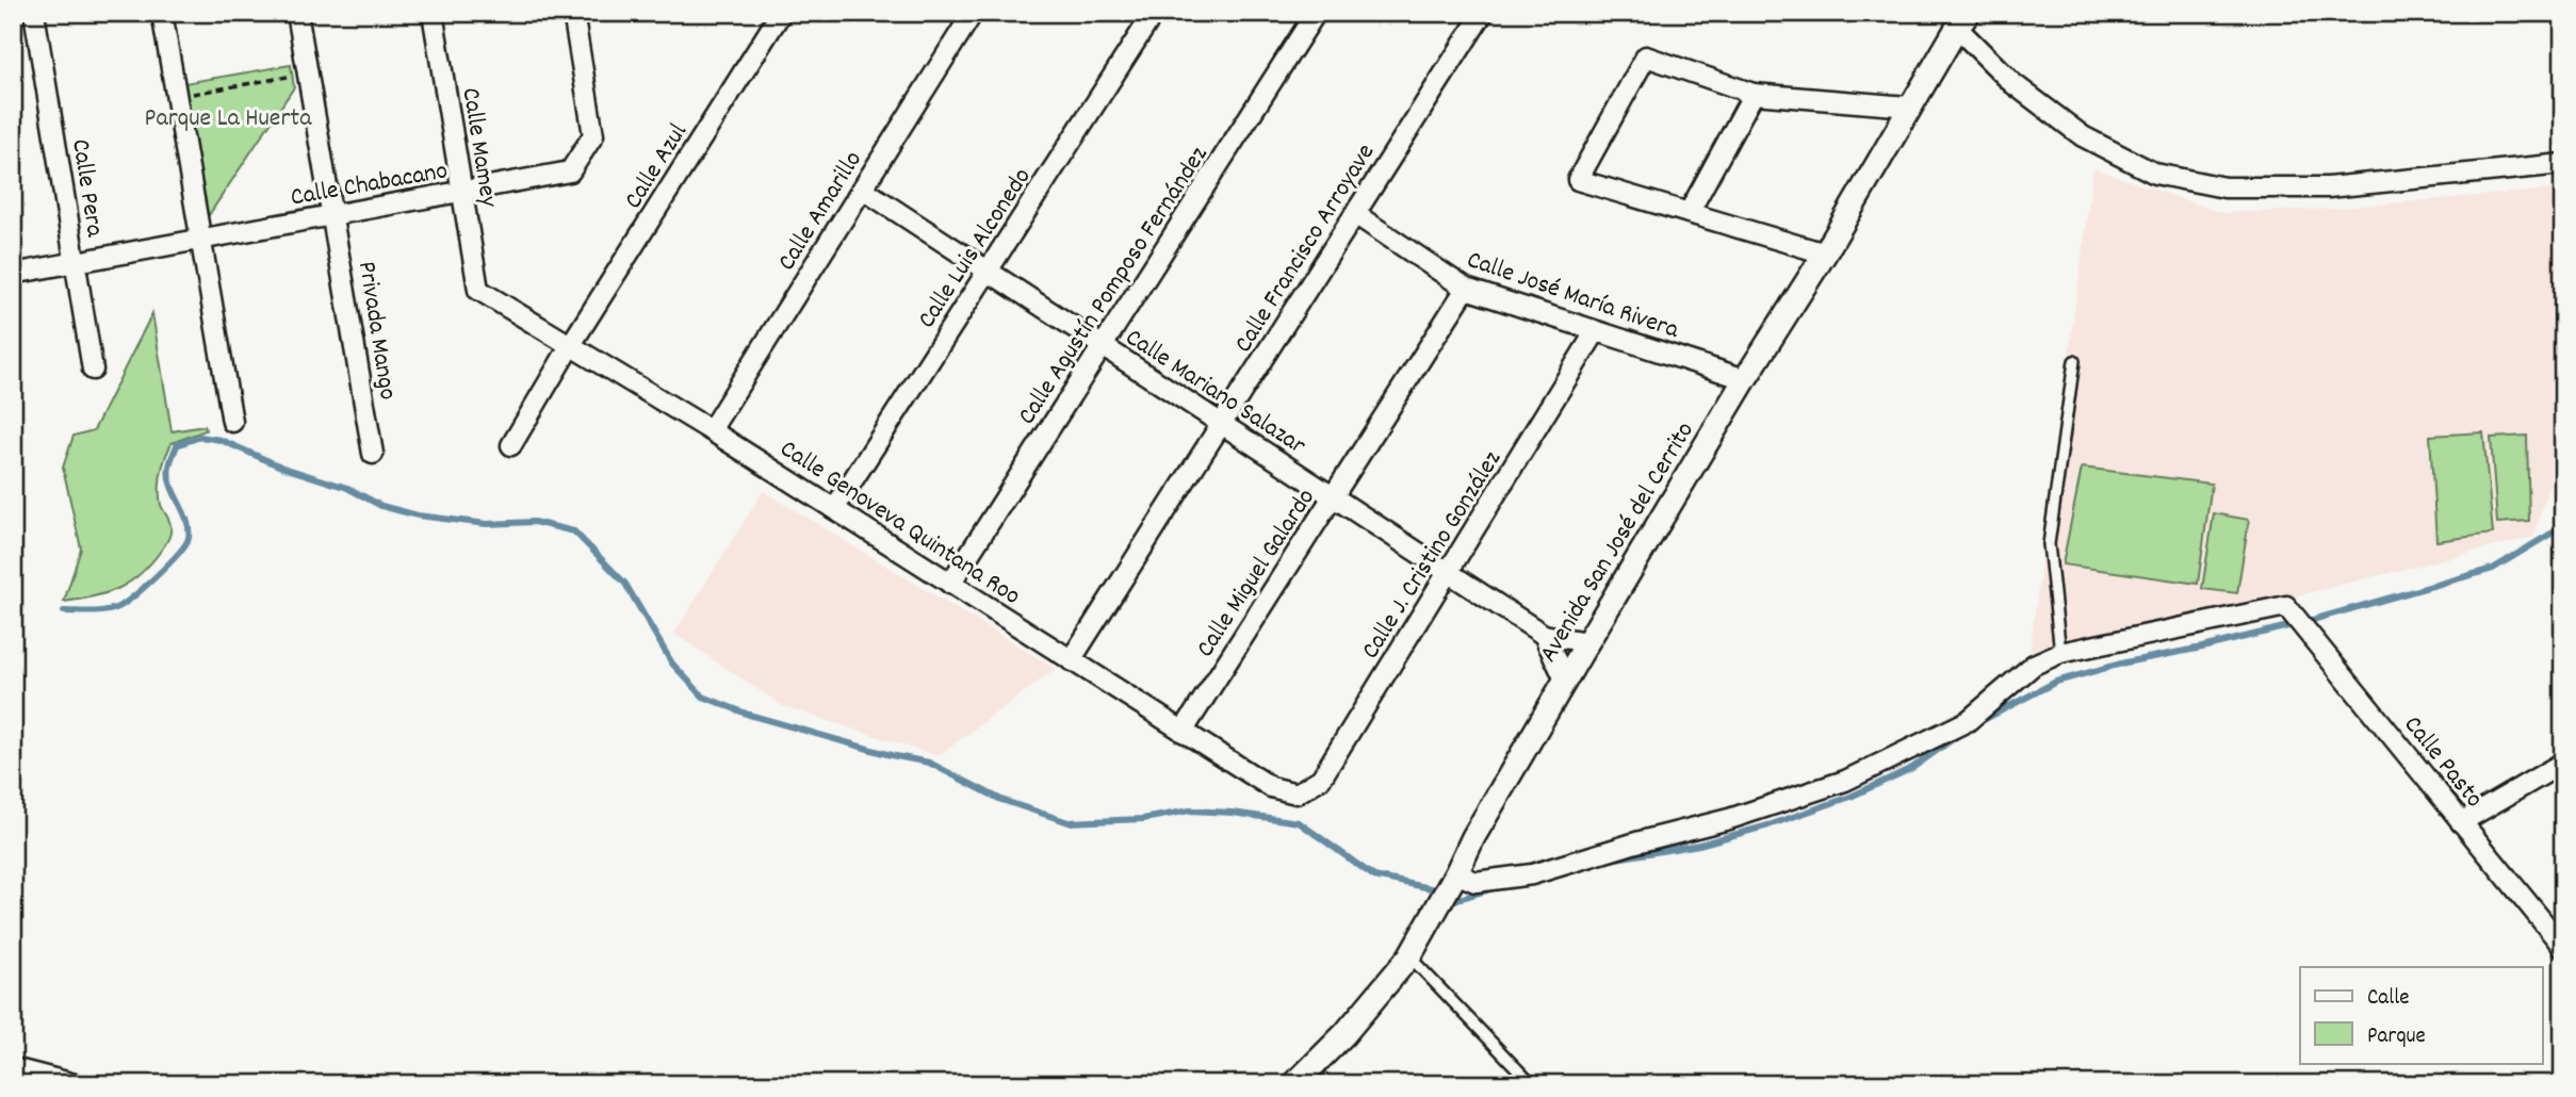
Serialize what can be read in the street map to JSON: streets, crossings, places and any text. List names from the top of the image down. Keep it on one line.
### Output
{"streets":{"street":["Calle Mamey","Calle Azul","Calle Chabacano","Calle Pera","Calle Amarillo","Calle Luis Alconedo","Calle Francisco Arroyave","Calle Agustín Pomposo Fernández","Calle José María Rivera","Privada Mango","Calle Mariano Salazar","Calle Genoveva Quintana Roo","Avenida San José del Cerrito","Calle J. Cristino González","Calle Miguel Galardo","Calle Pasto"]},"crossings":[["Calle Mamey","Calle Chabacano"],["Calle Mamey","Calle Genoveva Quintana Roo"],["Calle Azul","Calle Genoveva Quintana Roo"],["Calle Chabacano","Calle Pera"],["Calle Chabacano","Privada Mango"],["Calle Amarillo","Calle Mariano Salazar"],["Calle Amarillo","Calle Genoveva Quintana Roo"],["Calle Luis Alconedo","Calle Mariano Salazar"],["Calle Luis Alconedo","Calle Genoveva Quintana Roo"],["Calle Francisco Arroyave","Calle José María Rivera"],["Calle Francisco Arroyave","Calle Mariano Salazar"],["Calle Francisco Arroyave","Calle Genoveva Quintana Roo"],["Calle Agustín Pomposo Fernández","Calle Mariano Salazar"],["Calle Agustín Pomposo Fernández","Calle Genoveva Quintana Roo"],["Calle José María Rivera","Avenida San José del Cerrito"],["Calle José María Rivera","Calle J. Cristino González"],["Calle José María Rivera","Calle Miguel Galardo"],["Calle Mariano Salazar","Avenida San José del Cerrito"],["Calle Mariano Salazar","Calle J. Cristino González"],["Calle Mariano Salazar","Calle Miguel Galardo"],["Calle Genoveva Quintana Roo","Calle J. Cristino González"],["Calle Genoveva Quintana Roo","Calle Miguel Galardo"]],"parks":["Parque La Huerta"],"legend":["Calle","Parque"]}
